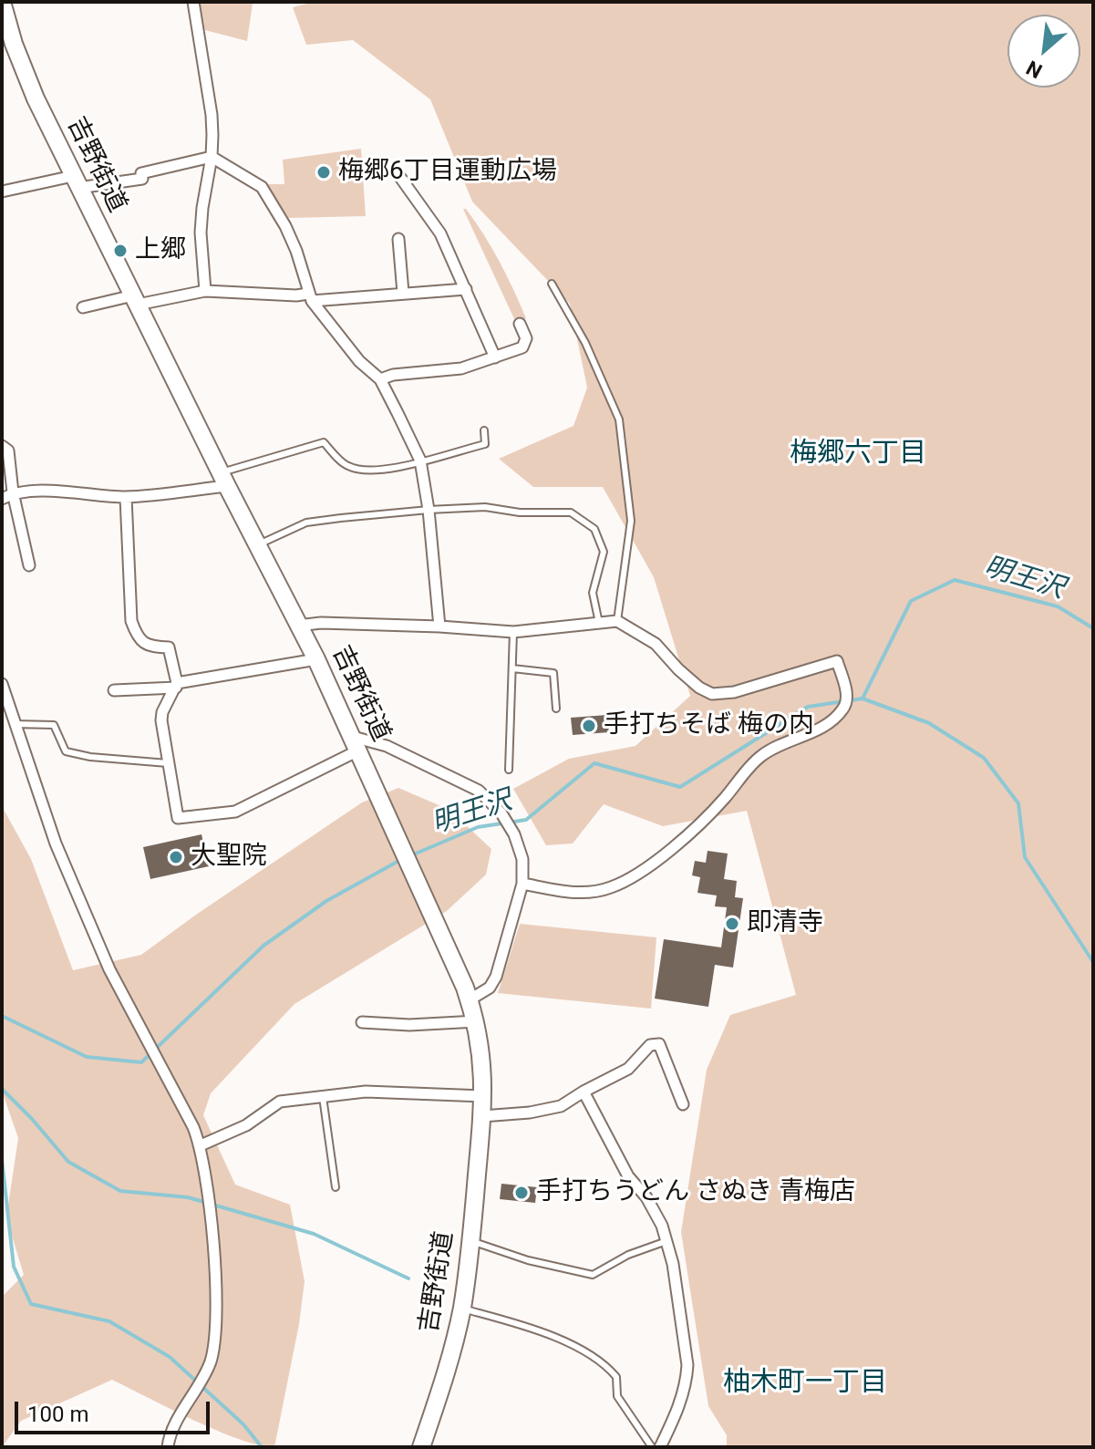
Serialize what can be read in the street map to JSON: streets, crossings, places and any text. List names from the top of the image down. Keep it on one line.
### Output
{"streets":{"main road":["吉野街道"]},"districts":["梅郷六丁目","柚木町一丁目"],"water":["明王沢"],"places":["梅郷6丁目運動広場","上郷","手打ちそば 梅の内","大聖院","即清寺","手打ちうどん さぬき 青梅店"],"scale_bar":"100 m","north":"bottom left"}
